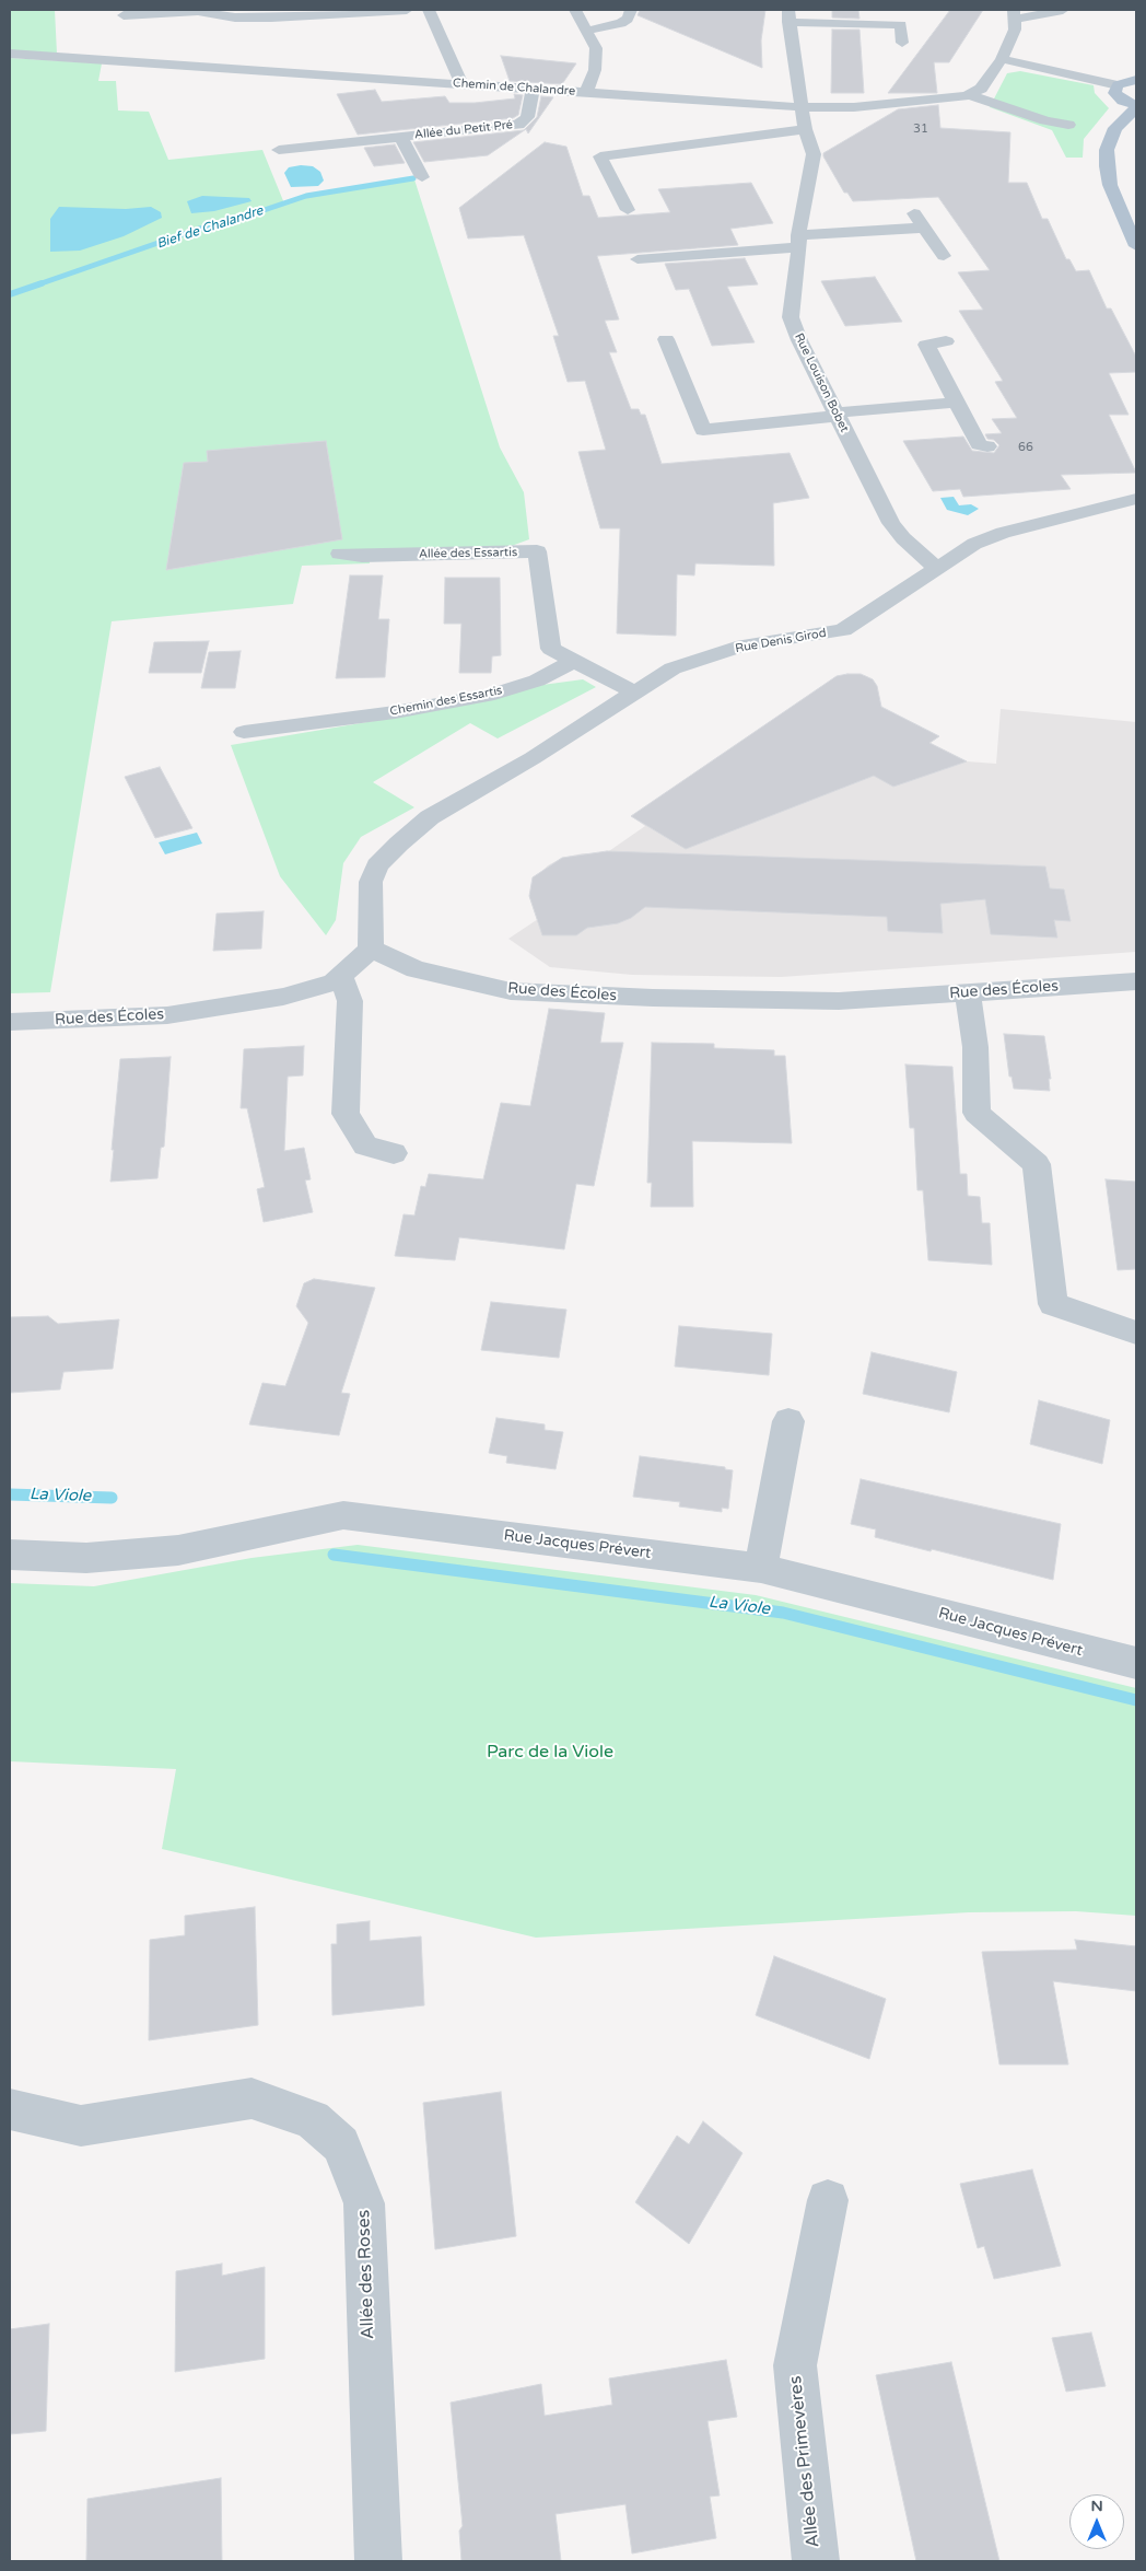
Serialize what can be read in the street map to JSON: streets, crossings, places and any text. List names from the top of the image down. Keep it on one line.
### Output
{"streets":{"street":["Chemin de Chalandre","Allée du Petit Pré","Rue Louison Bobet","Allée des Essartis","Rue Denis Girod","Chemin des Essartis","Rue des Écoles","Rue Jacques Prévert","Allée des Roses","Allée des Primevères"]},"crossings":[["Chemin de Chalandre","Allée du Petit Pré"],["Chemin de Chalandre","Rue Louison Bobet"],["Rue Louison Bobet","Rue Denis Girod"],["Allée des Essartis","Chemin des Essartis"],["Rue Denis Girod","Rue des Écoles"]],"water":["Bief de Chalandre","La Viole"],"parks":["Parc de la Viole"],"house_numbers":["31","66"],"north":"top"}
